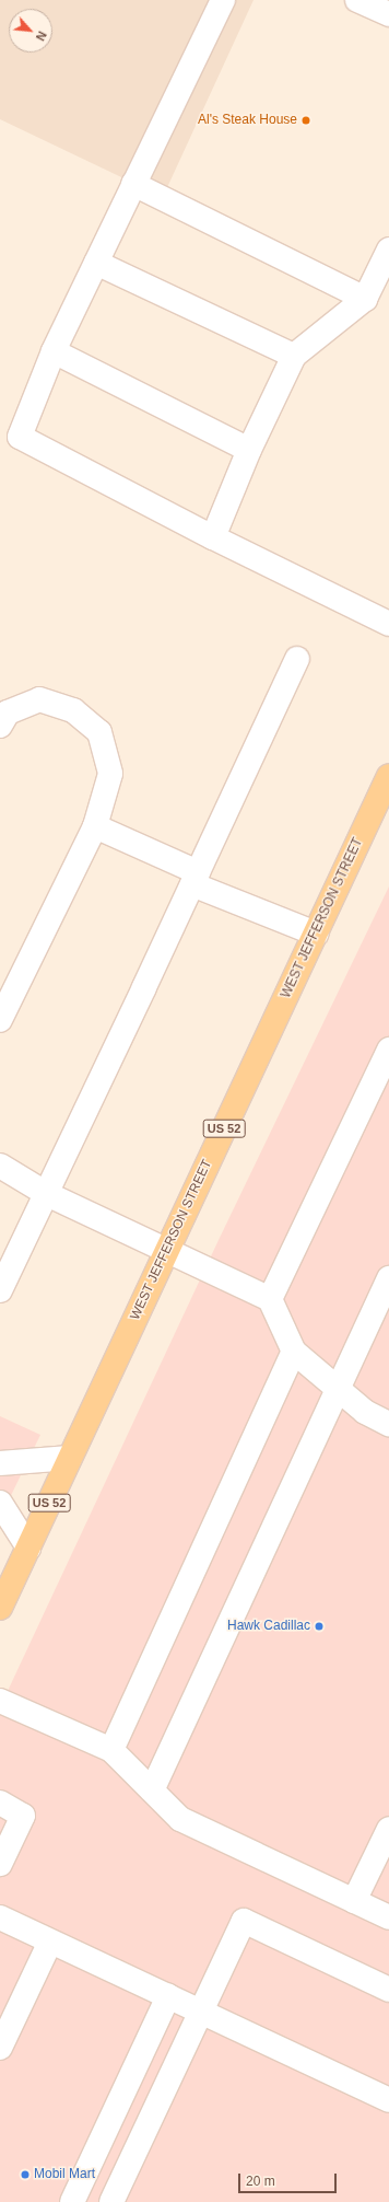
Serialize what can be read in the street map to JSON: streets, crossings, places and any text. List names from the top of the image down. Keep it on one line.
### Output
{"streets":{"main road":["WEST JEFFERSON STREET","US 52"]},"places":["Al's Steak House","Hawk Cadillac","Mobil Mart"],"scale_bar":"20 m","north":"bottom right"}
